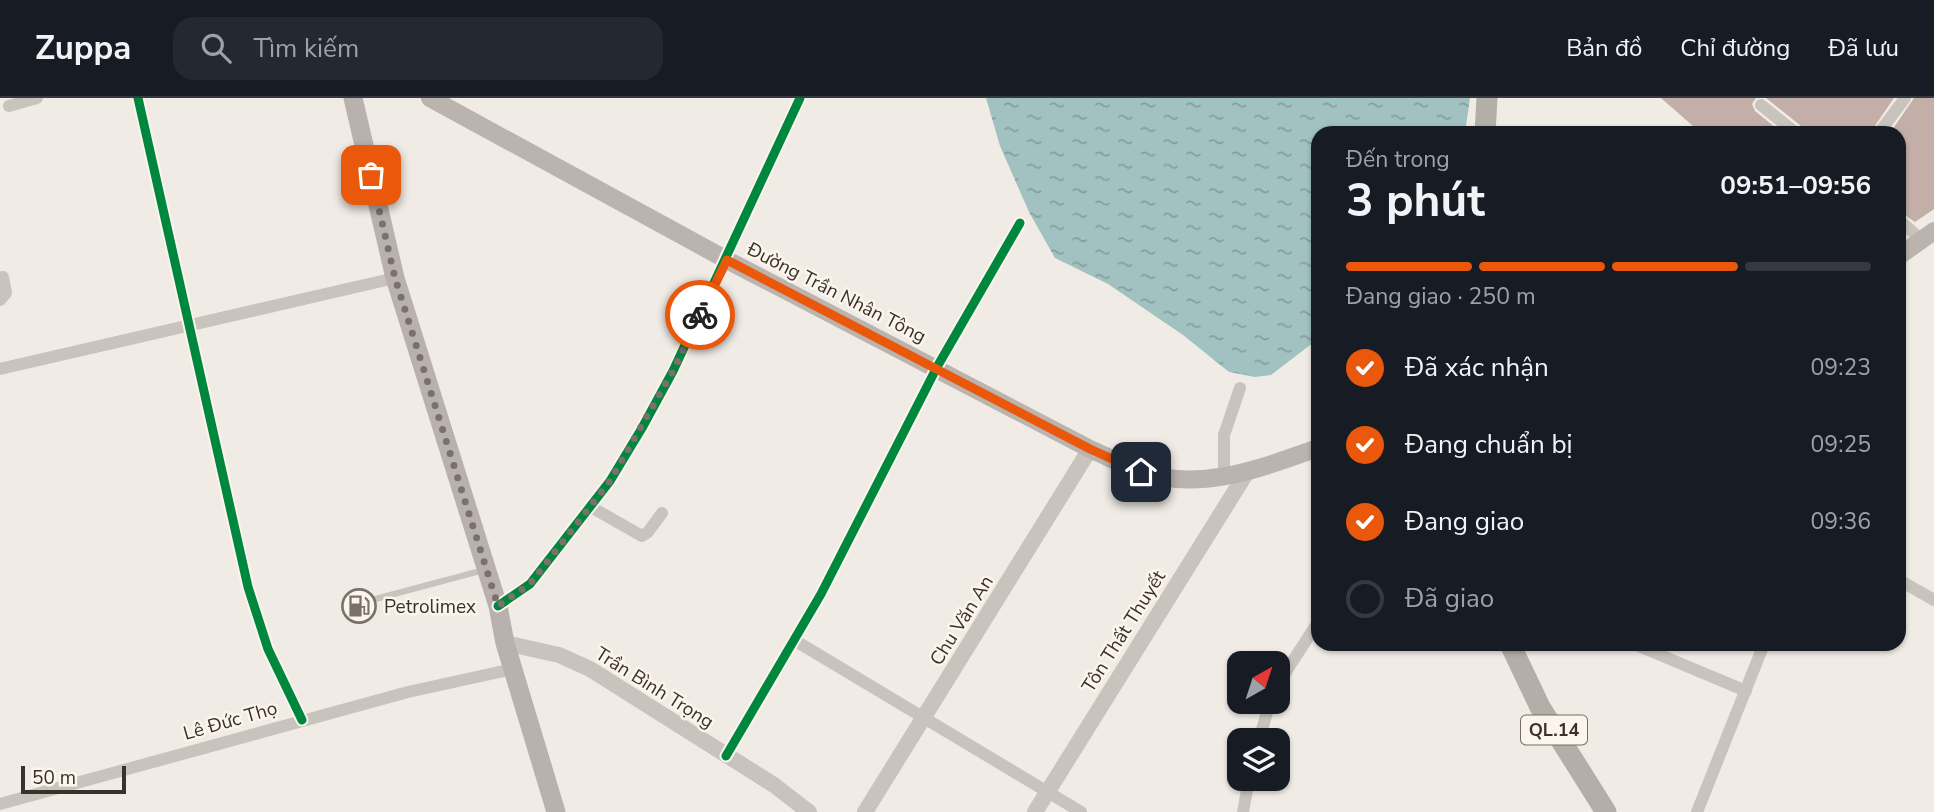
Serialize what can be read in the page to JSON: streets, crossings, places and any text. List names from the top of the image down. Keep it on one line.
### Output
{"streets":{"highway":["QL.14"],"main road":["Đường Trần Nhân Tông"],"street":["Chu Văn An","Tôn Thất Thuyết","Trần Bình Trọng","Lê Đức Thọ"]},"crossings":[["Đường Trần Nhân Tông","Chu Văn An"],["Đường Trần Nhân Tông","Tôn Thất Thuyết"]],"places":{"fuel station":["Petrolimex"]},"scale_bar":"50 m","north":"top right","page":{"header":"Zuppa","search":"Tìm kiếm","nav":["Bản đồ","Chỉ đường","Đã lưu"],"heading":["3 phút","Đến trong","09:51–09:56"],"bar":"Đang giao · 250 m","list":[["Đã xác nhận","09:23"],["Đang chuẩn bị","09:25"],["Đang giao","09:36"],"Đã giao"],"scale":"50 m"}}
